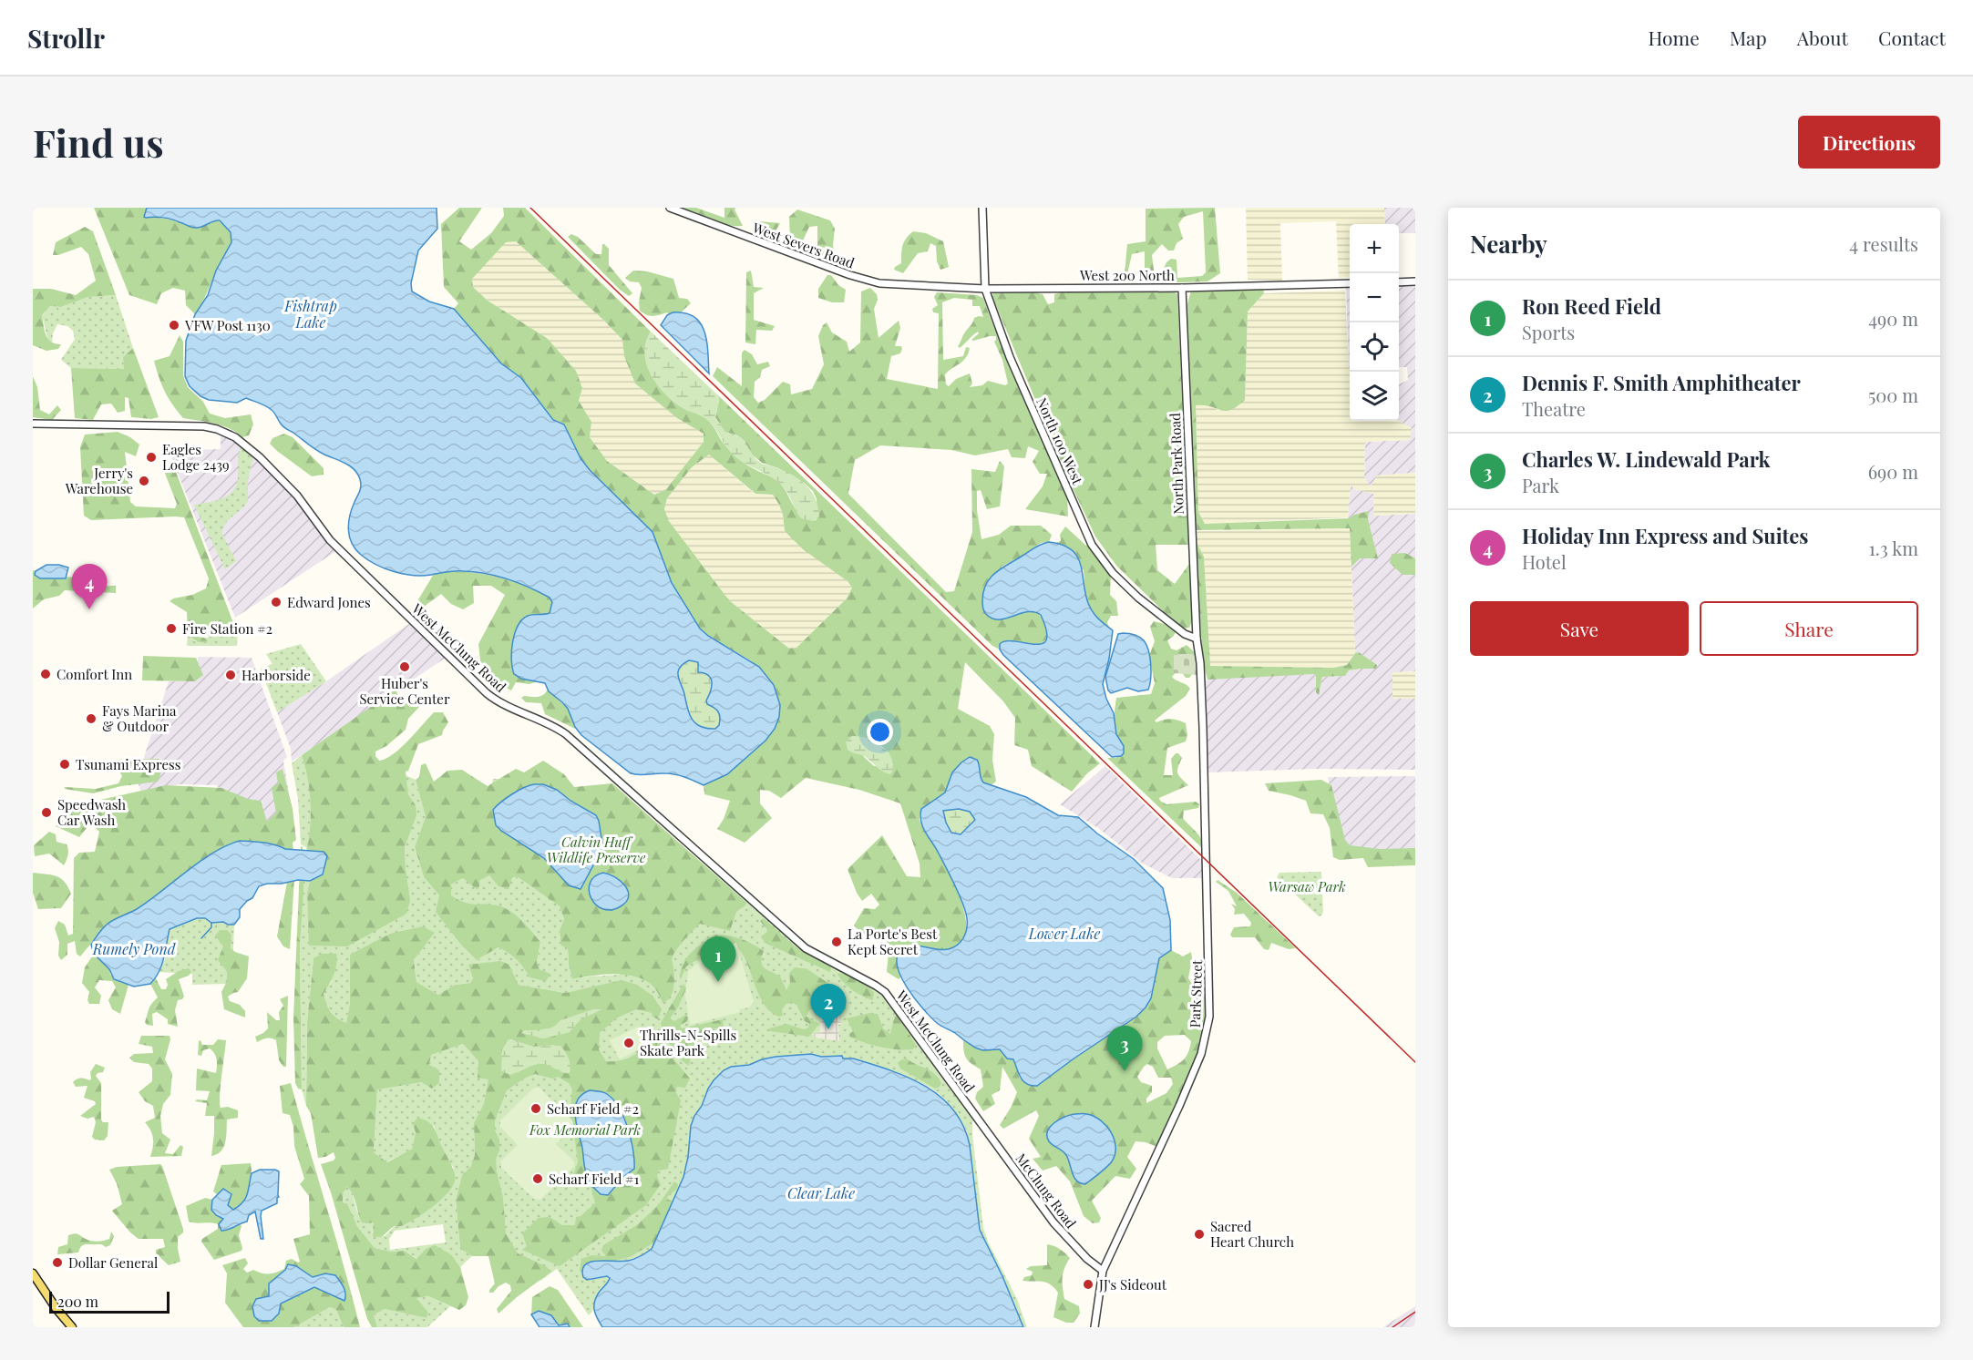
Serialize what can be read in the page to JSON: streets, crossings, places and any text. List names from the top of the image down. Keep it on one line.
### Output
{"streets":{"street":["West Severs Road","West 200 North","North 100 West","North Park Road","West McClung Road","Park Street","McClung Road"]},"crossings":[["West Severs Road","West 200 North"],["West 200 North","North 100 West"],["West 200 North","North Park Road"],["North 100 West","North Park Road"],["North 100 West","Park Street"],["North Park Road","Park Street"],["West McClung Road","McClung Road"],["Park Street","McClung Road"]],"water":["Fishtrap Lake","Lower Lake","Rumely Pond","Clear Lake"],"parks":["Calvin Huff Wildlife Preserve","Warsaw Park","Fox Memorial Park"],"places":["VFW Post 1130","Eagles Lodge 2439","Jerry's Warehouse","Edward Jones","Fire Station #2","Huber's Service Center","Comfort Inn","Harborside","Fays Marina & Outdoor","Tsunami Express","Speedwash Car Wash","La Porte's Best Kept Secret","Thrills-N-Spills Skate Park","Scharf Field #2","Scharf Field #1","Sacred Heart Church","Dollar General","JJ's Sideout"],"scale_bar":"200 m","page":{"header":"Strollr","nav":["Home","Map","About","Contact"],"buttons":["Directions",["Save","Share"]],"title":"Find us","heading":["Nearby","4 results"],"map_buttons":["+","−"],"list":[{"mark":"1","name":"Ron Reed Field","note":"Sports","value":"490 m"},{"mark":"2","name":"Dennis F. Smith Amphitheater","note":"Theatre","value":"500 m"},{"mark":"3","name":"Charles W. Lindewald Park","note":"Park","value":"690 m"},{"mark":"4","name":"Holiday Inn Express and Suites","note":"Hotel","value":"1.3 km"}],"pins":["4","1","2","3"],"scale":"200 m"}}
